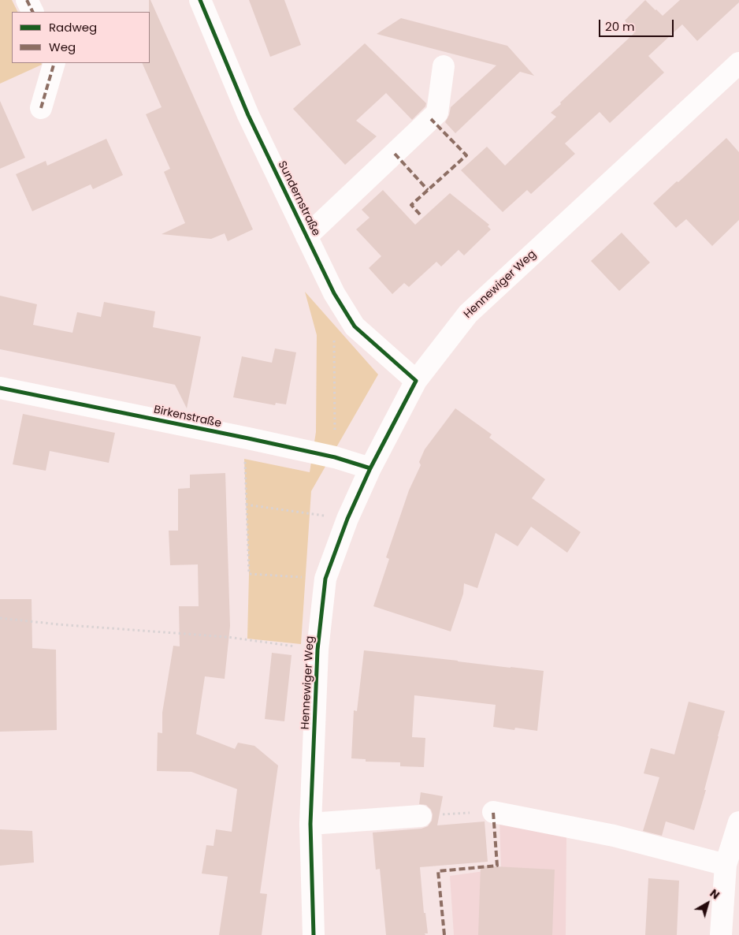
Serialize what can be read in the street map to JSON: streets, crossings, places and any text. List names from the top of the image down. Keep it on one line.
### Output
{"streets":{"street":["Sundernstraße","Hennewiger Weg","Birkenstraße"]},"crossings":[["Sundernstraße","Hennewiger Weg"],["Hennewiger Weg","Birkenstraße"]],"legend":["Radweg","Weg"],"scale_bar":"20 m","north":"top right"}
